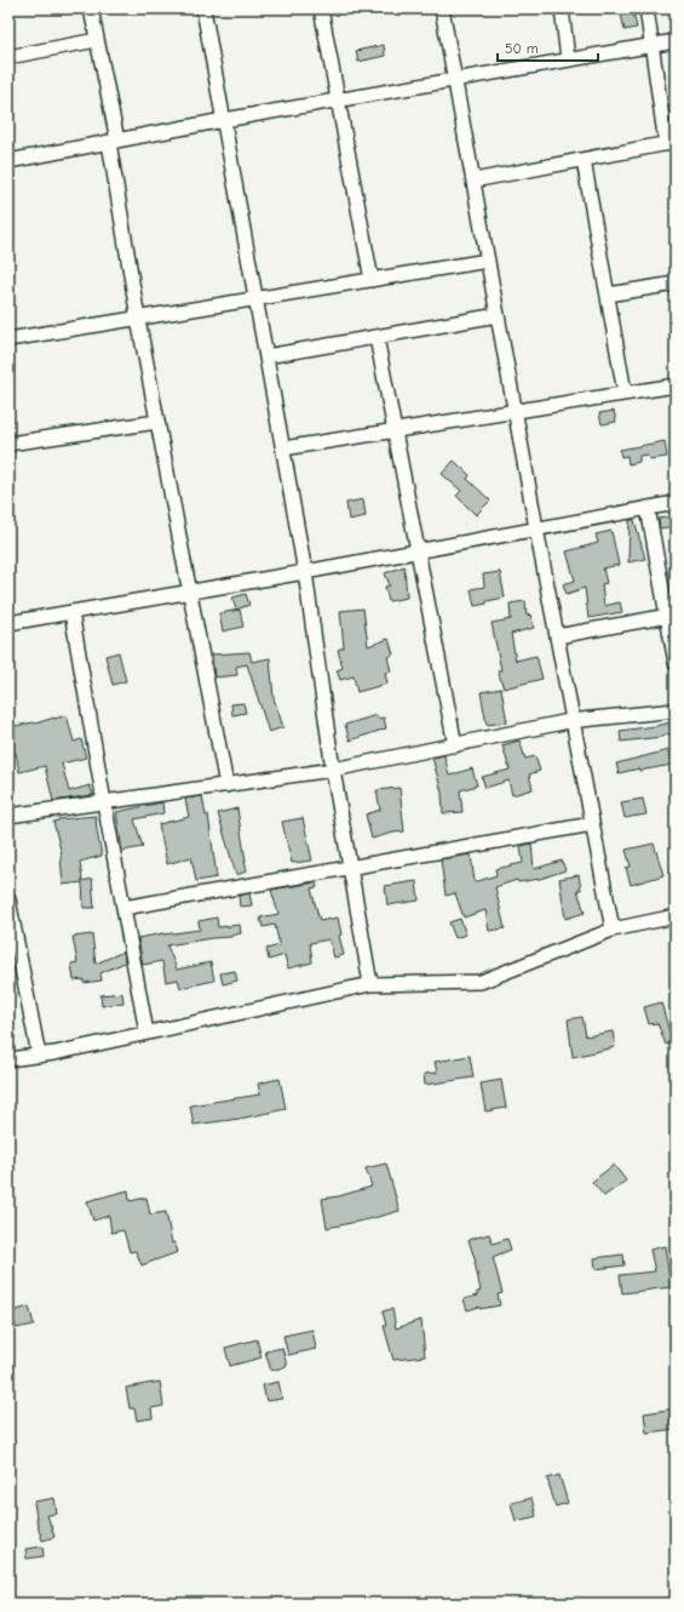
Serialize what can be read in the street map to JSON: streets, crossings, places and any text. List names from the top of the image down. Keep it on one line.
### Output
{"scale_bar":"50 m"}
